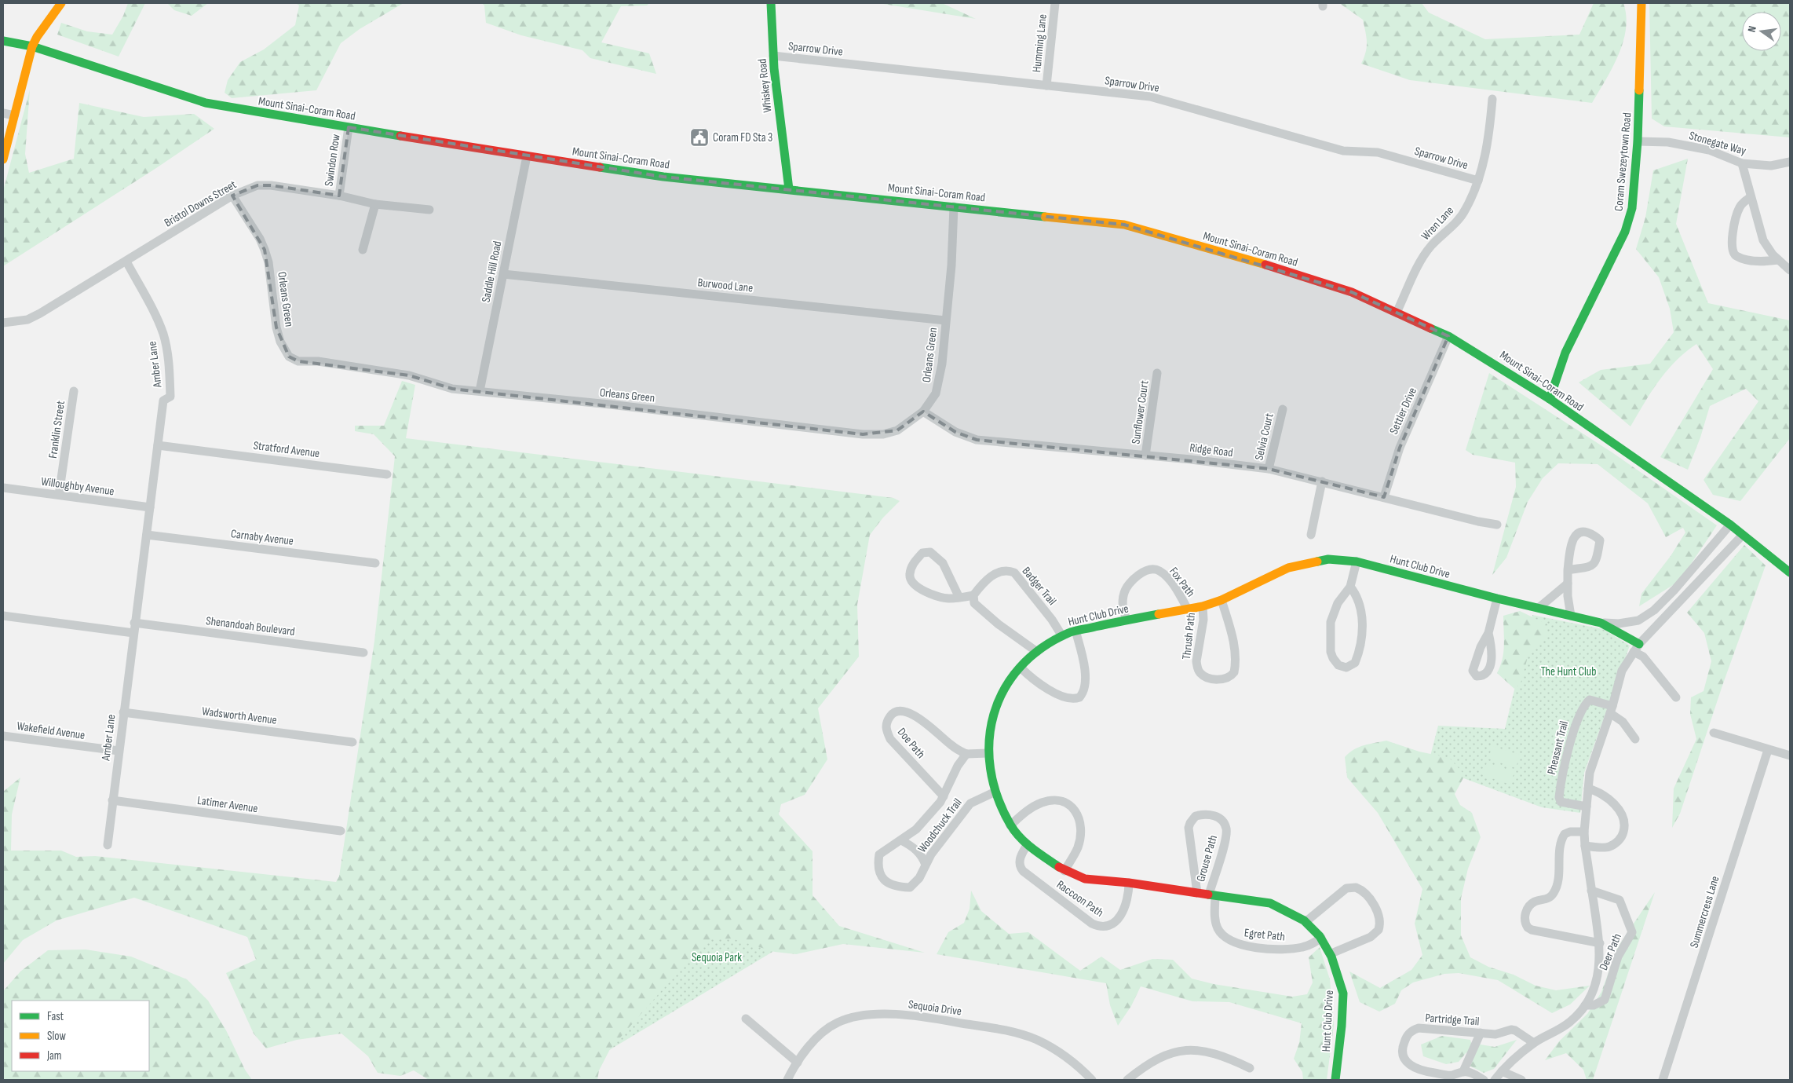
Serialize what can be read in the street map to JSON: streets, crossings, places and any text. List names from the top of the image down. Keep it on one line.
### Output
{"streets":{"main road":["Whiskey Road","Mount Sinai-Coram Road","Coram Swezeytown Road","Hunt Club Drive"],"street":["Humming Lane","Sparrow Drive","Stonegate Way","Swindon Row","Bristol Downs Street","Wren Lane","Saddle Hill Road","Burwood Lane","Orleans Green","Amber Lane","Settler Drive","Sunflower Court","Franklin Street","Selvia Court","Stratford Avenue","Ridge Road","Willoughby Avenue","Carnaby Avenue","Fox Path","Badger Trail","Shenandoah Boulevard","Thrush Path","Wadsworth Avenue","Wakefield Avenue","Doe Path","Pheasant Trail","Latimer Avenue","Woodchuck Trail","Grouse Path","Raccoon Path","Summercress Lane","Egret Path","Deer Path","Sequoia Drive","Partridge Trail"]},"crossings":[["Humming Lane","Sparrow Drive"],["Sparrow Drive","Whiskey Road"],["Sparrow Drive","Wren Lane"],["Whiskey Road","Mount Sinai-Coram Road"],["Mount Sinai-Coram Road","Swindon Row"],["Mount Sinai-Coram Road","Coram Swezeytown Road"],["Mount Sinai-Coram Road","Wren Lane"],["Mount Sinai-Coram Road","Saddle Hill Road"],["Mount Sinai-Coram Road","Orleans Green"],["Mount Sinai-Coram Road","Settler Drive"],["Mount Sinai-Coram Road","Hunt Club Drive"],["Stonegate Way","Coram Swezeytown Road"],["Swindon Row","Bristol Downs Street"],["Bristol Downs Street","Orleans Green"],["Bristol Downs Street","Amber Lane"],["Saddle Hill Road","Burwood Lane"],["Saddle Hill Road","Orleans Green"],["Burwood Lane","Orleans Green"],["Orleans Green","Ridge Road"],["Amber Lane","Stratford Avenue"],["Amber Lane","Willoughby Avenue"],["Amber Lane","Carnaby Avenue"],["Amber Lane","Shenandoah Boulevard"],["Amber Lane","Wadsworth Avenue"],["Amber Lane","Wakefield Avenue"],["Amber Lane","Latimer Avenue"],["Settler Drive","Ridge Road"],["Sunflower Court","Ridge Road"],["Franklin Street","Willoughby Avenue"],["Selvia Court","Ridge Road"],["Hunt Club Drive","Fox Path"],["Hunt Club Drive","Badger Trail"],["Hunt Club Drive","Thrush Path"],["Hunt Club Drive","Woodchuck Trail"],["Hunt Club Drive","Grouse Path"],["Hunt Club Drive","Raccoon Path"],["Hunt Club Drive","Egret Path"],["Doe Path","Woodchuck Trail"],["Grouse Path","Egret Path"]],"parks":["The Hunt Club","Sequoia Park"],"places":{"public building":["Coram FD Sta 3"]},"legend":["Fast","Slow","Jam"],"north":"left"}
